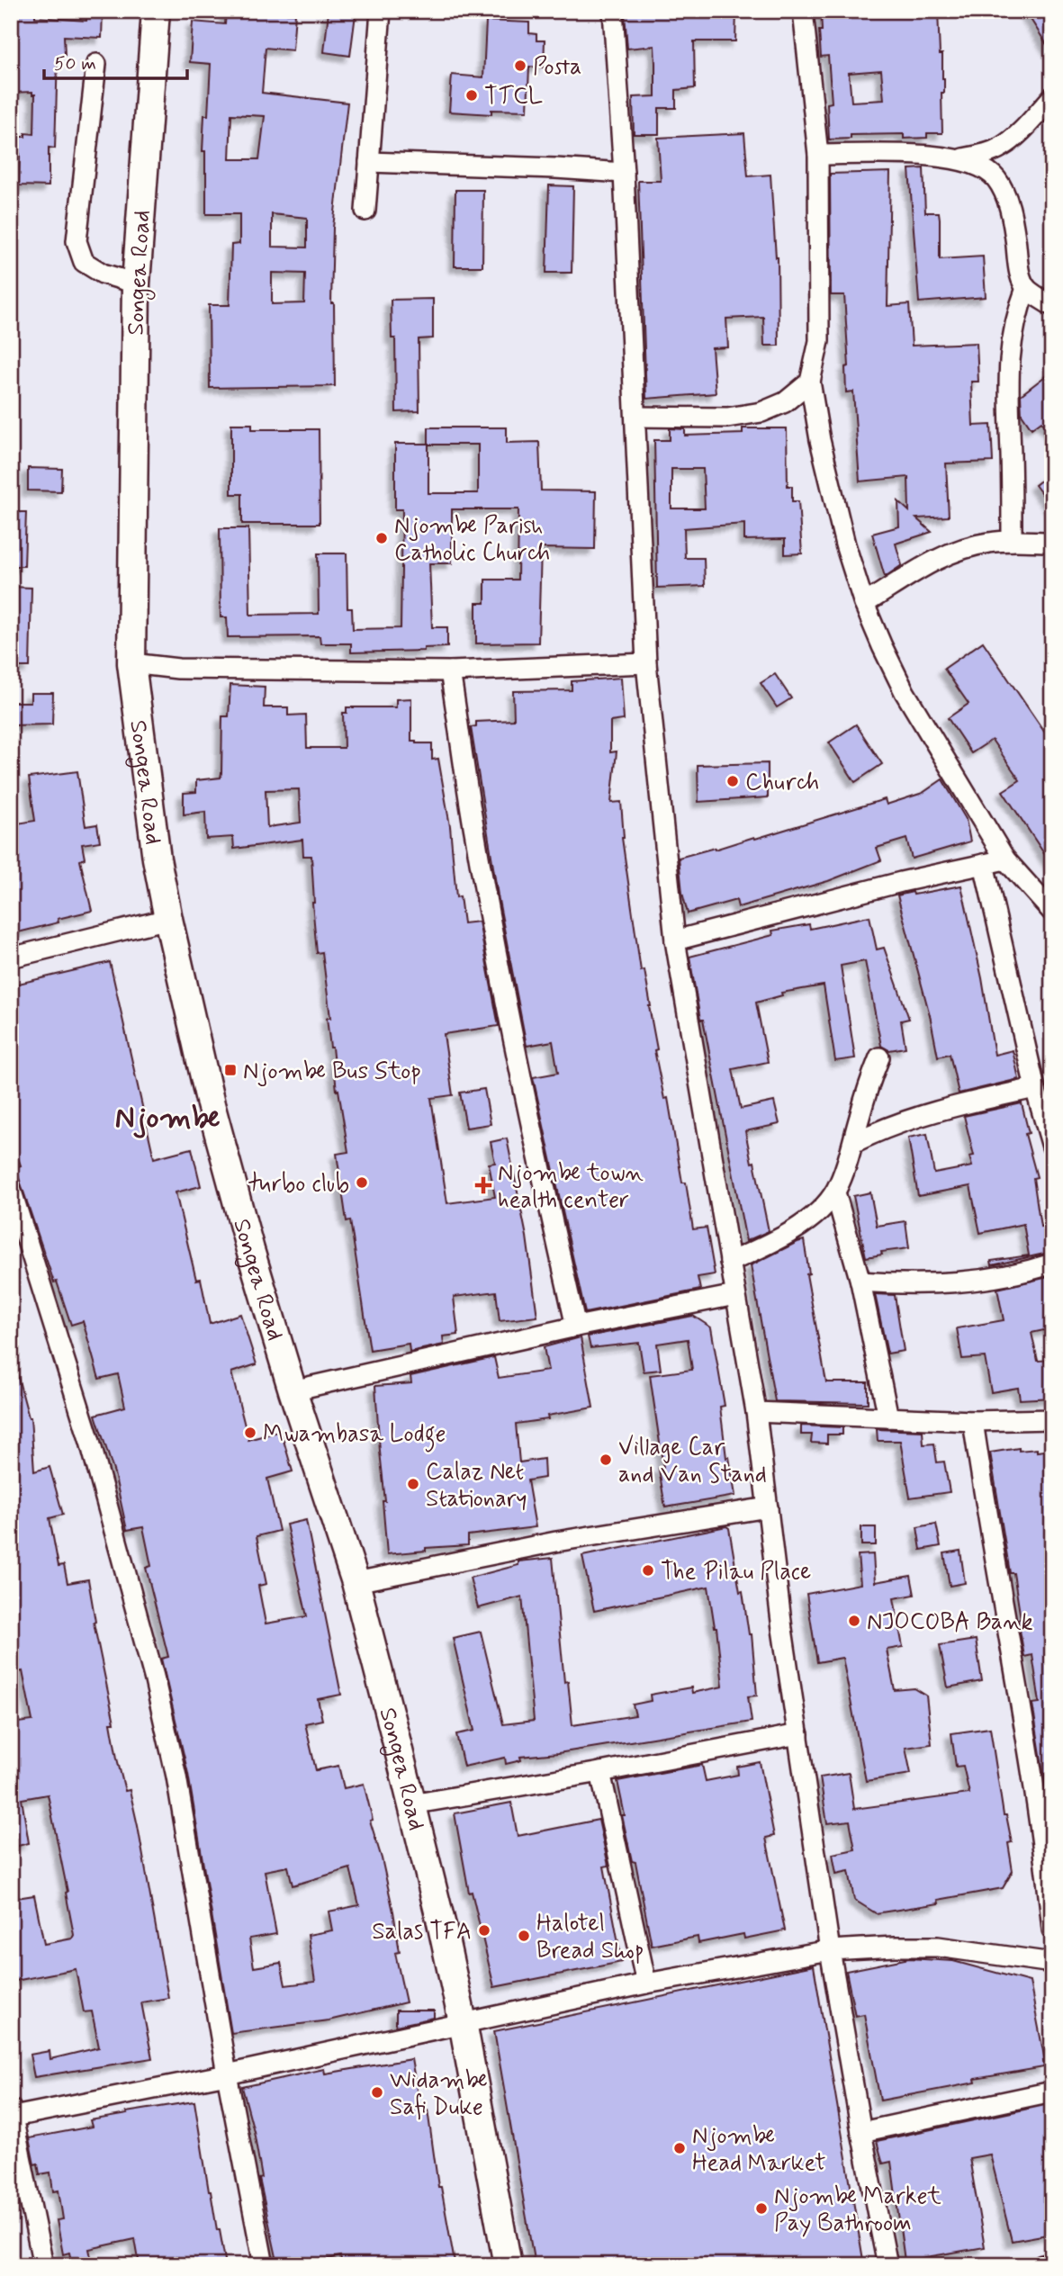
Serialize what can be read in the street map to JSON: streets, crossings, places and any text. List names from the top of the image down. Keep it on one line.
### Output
{"streets":{"highway":["Songea Road"]},"districts":["Njombe"],"places":{"other":["Posta","TTCL","Njombe Parish Catholic Church","Church","turbo club","Mwambasa Lodge","Village Car and Van Stand","Calaz Net Stationary","The Pilau Place","NJOCOBA Bank","Salas TFA","Halotel Bread Shop","Widambe Safi Duke","Njombe Head Market","Njombe Market Pay Bathroom"],"transit":["Njombe Bus Stop"],"health":["Njombe town health center"]},"scale_bar":"50 m"}
